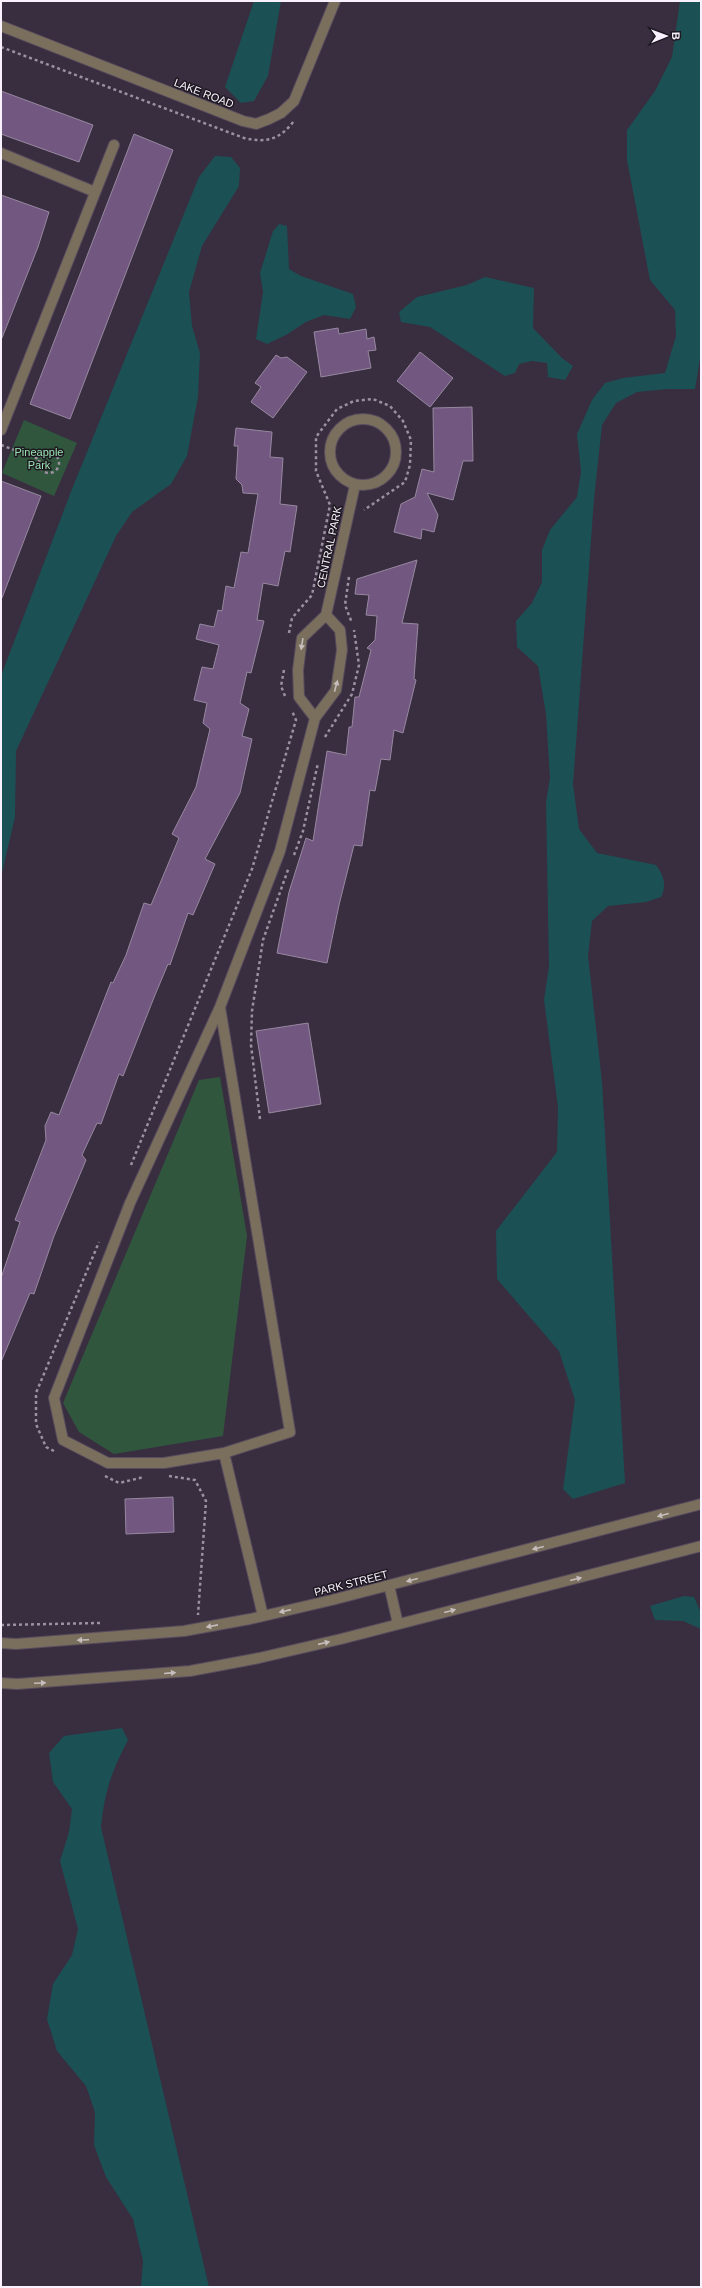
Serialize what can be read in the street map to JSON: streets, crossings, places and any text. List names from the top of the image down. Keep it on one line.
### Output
{"streets":{"street":["LAKE ROAD","CENTRAL PARK","PARK STREET"]},"parks":["Pineapple Park"],"north":"right"}
